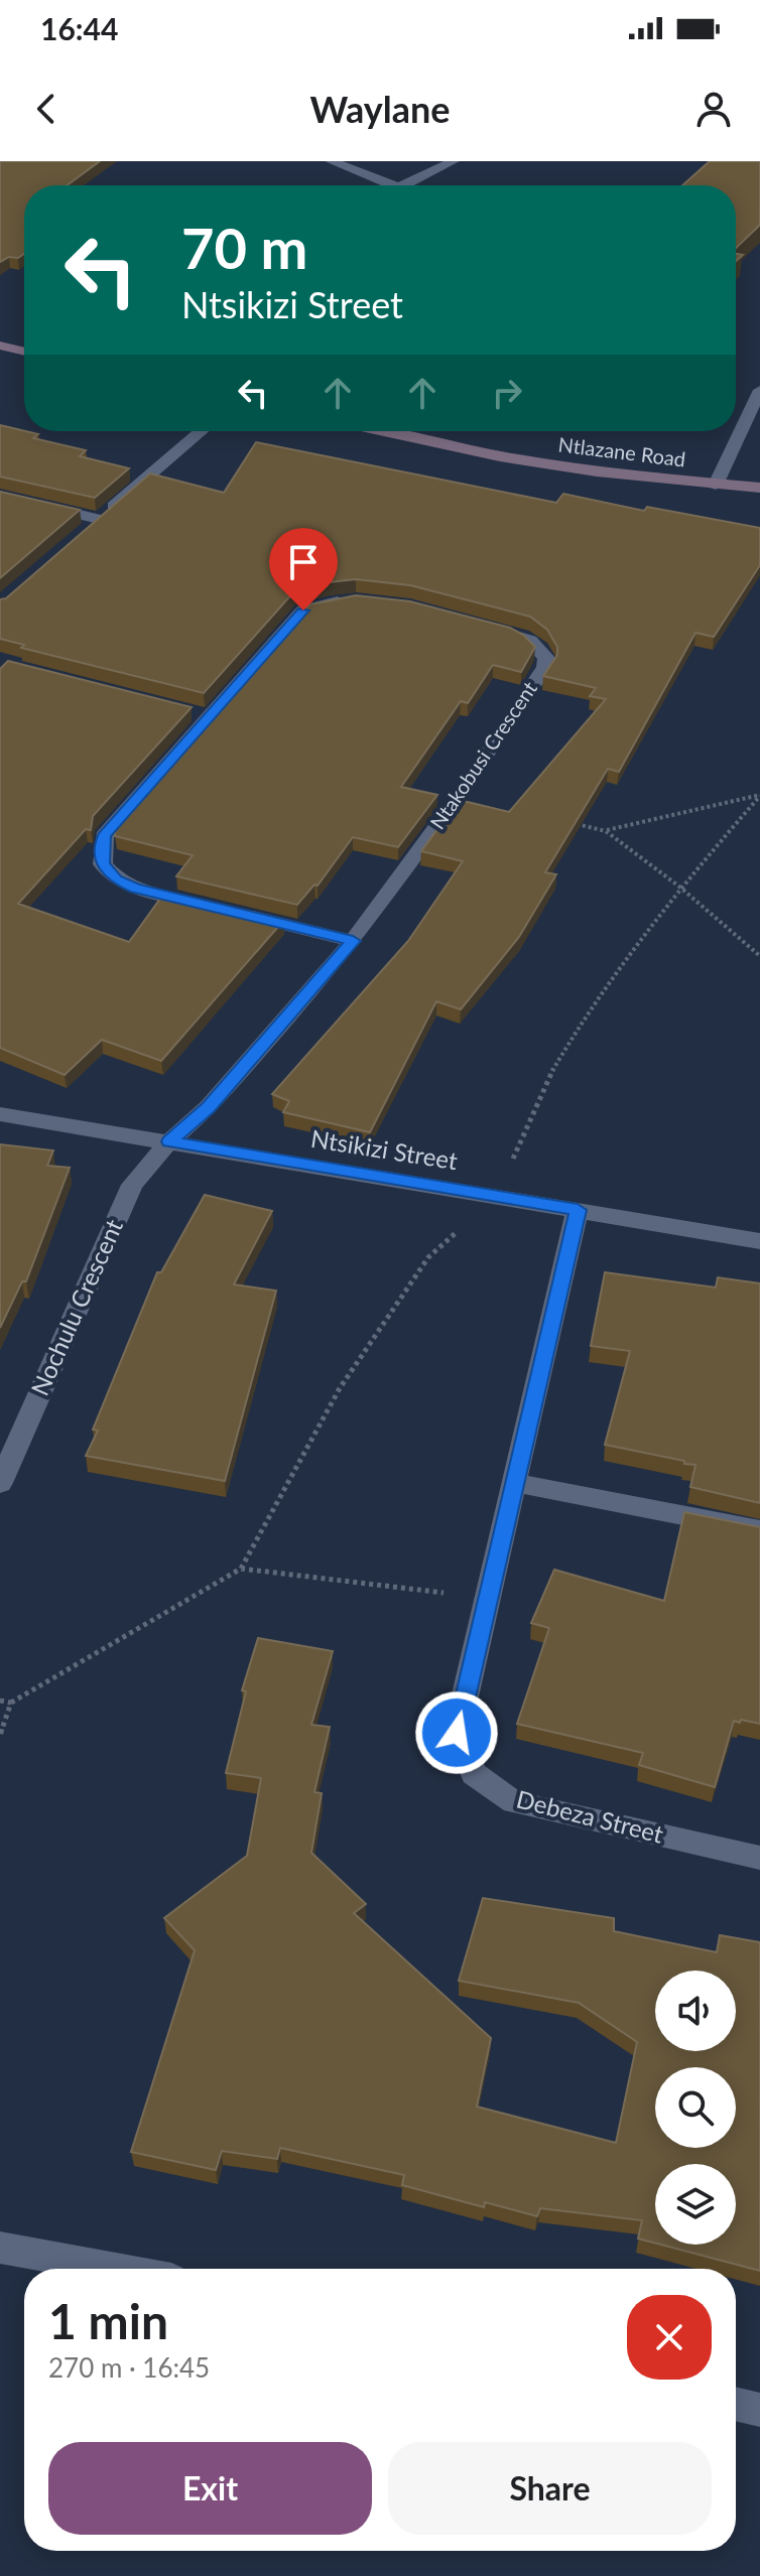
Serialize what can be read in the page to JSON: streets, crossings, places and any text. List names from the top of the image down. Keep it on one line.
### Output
{"streets":{"street":["Ntlazane Road","Ntakobusi Crescent","Ntsikizi Street","Nochulu Crescent","Debeza Street"]},"crossings":[["Ntakobusi Crescent","Ntsikizi Street"],["Ntakobusi Crescent","Nochulu Crescent"],["Ntsikizi Street","Nochulu Crescent"],["Ntsikizi Street","Debeza Street"]],"page":{"status":"16:44","header":"Waylane","turn":["70 m","Ntsikizi Street"],"heading":["1 min","270 m · 16:45"],"buttons":["Exit","Share"]}}
